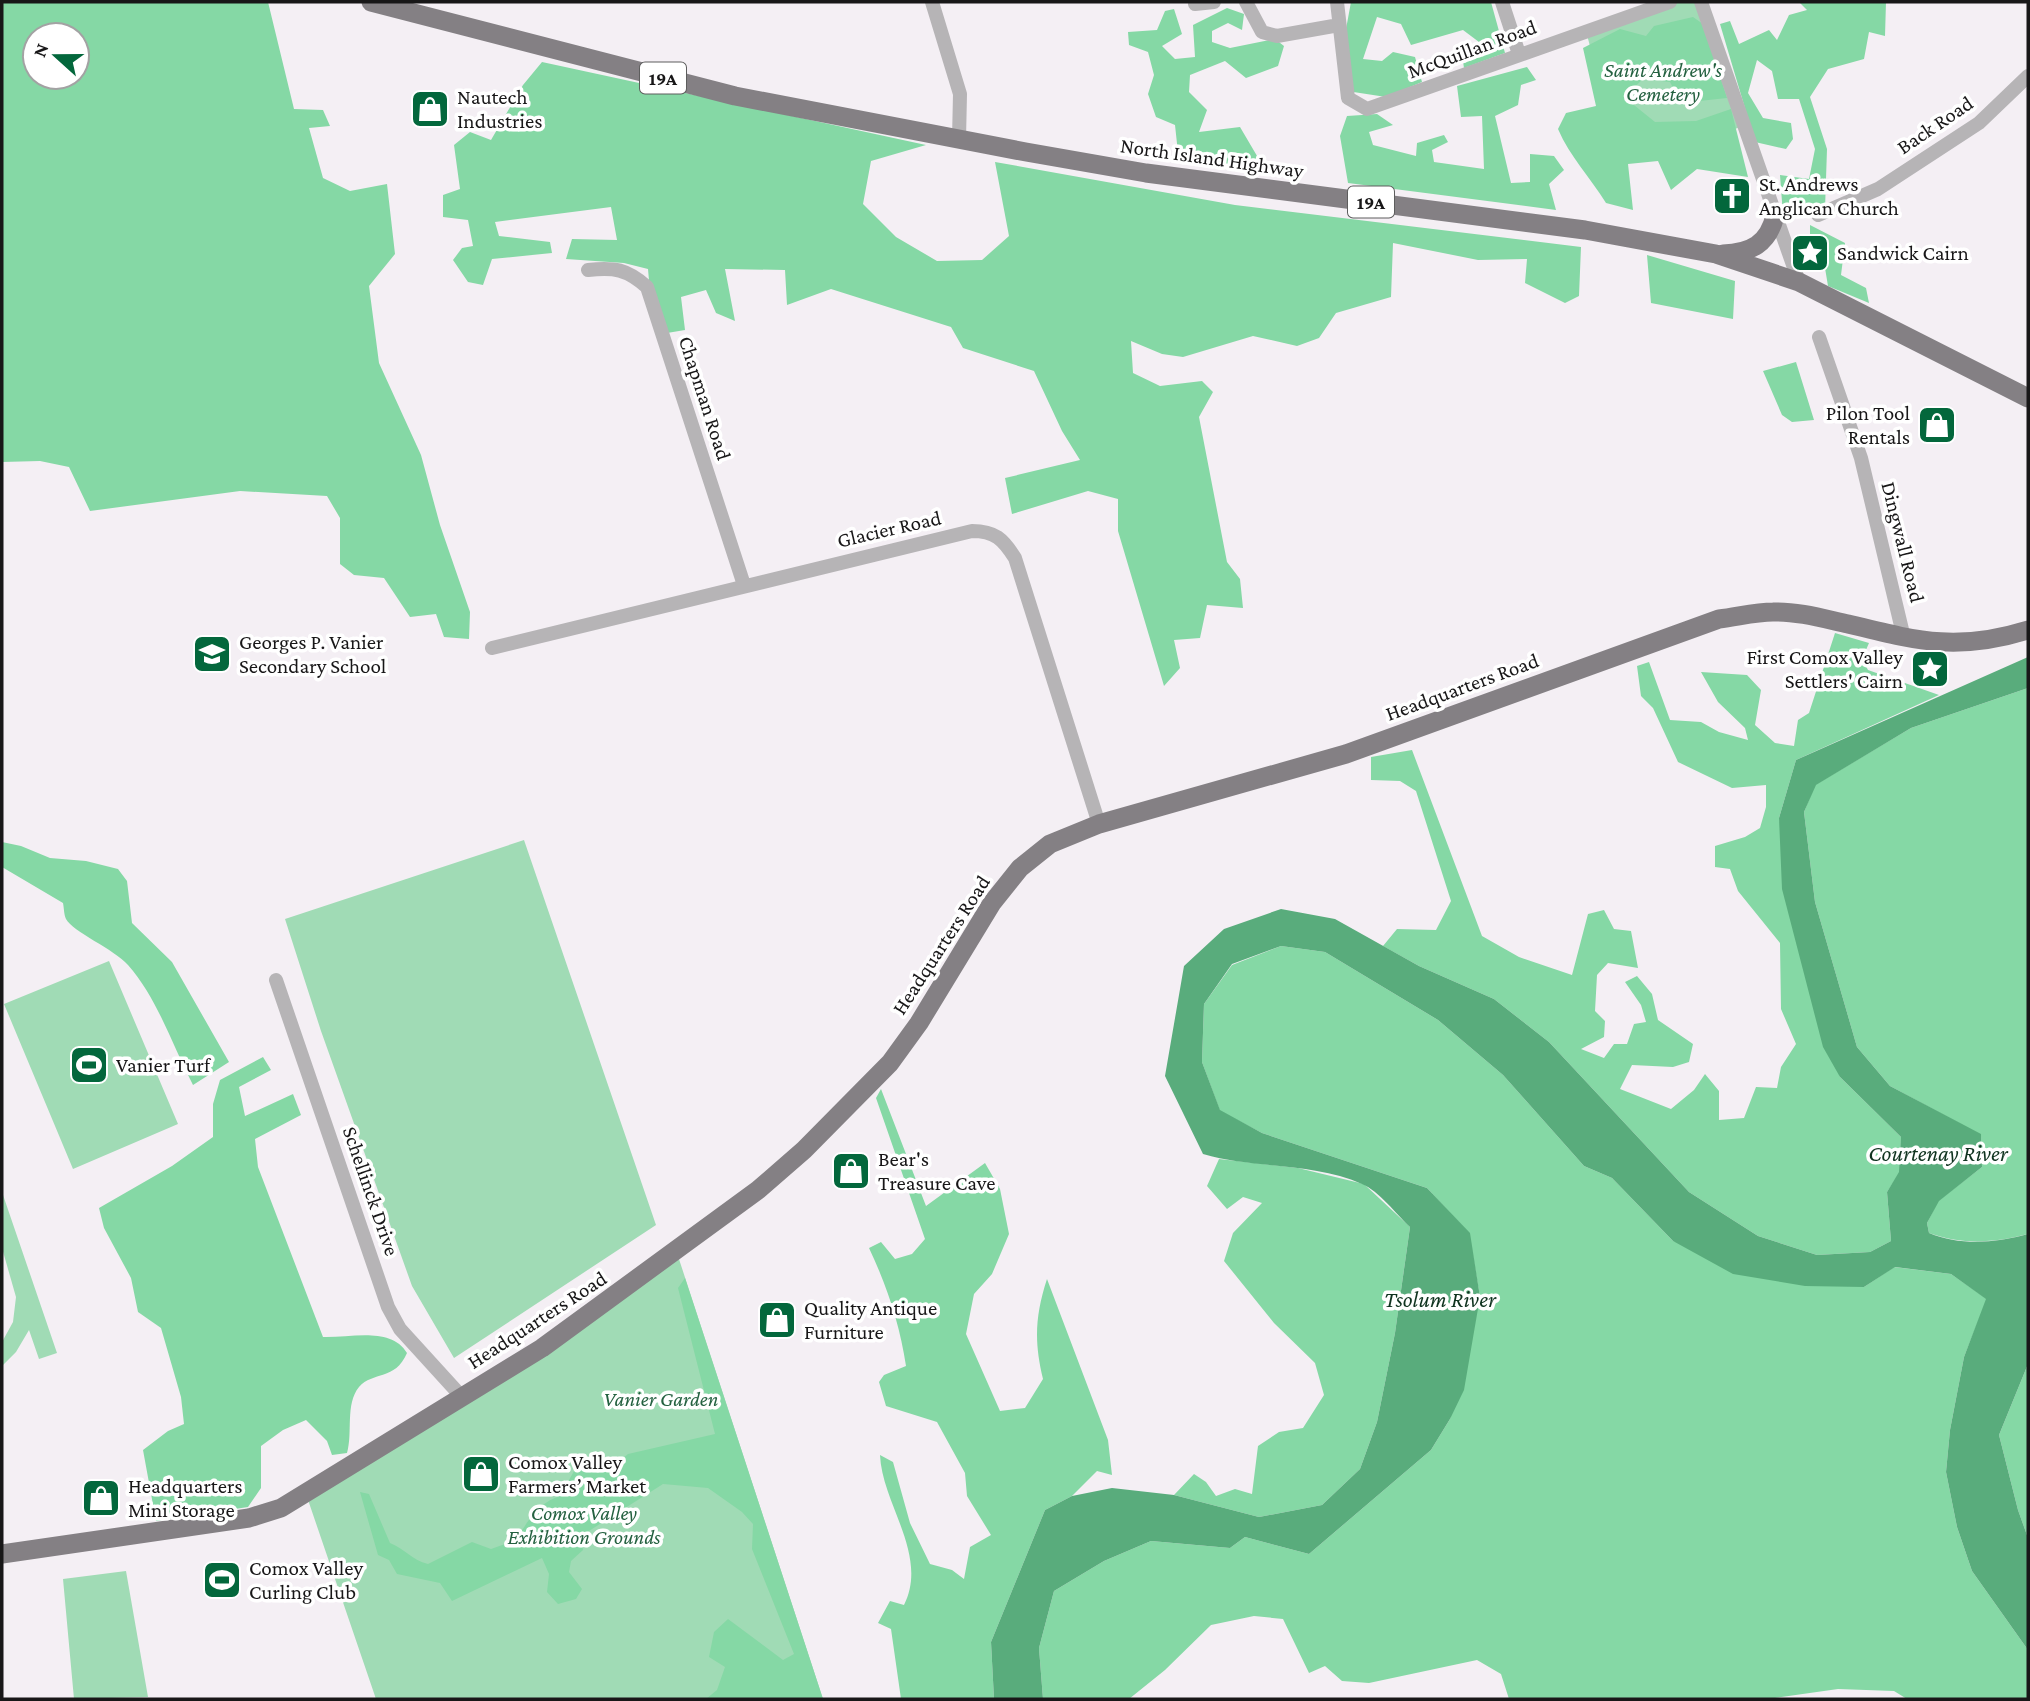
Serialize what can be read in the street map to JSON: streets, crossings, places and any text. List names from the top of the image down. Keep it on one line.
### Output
{"streets":{"main road":["19A","North Island Highway","Headquarters Road"],"street":["McQuillan Road","Back Road","Chapman Road","Glacier Road","Dingwall Road","Schellinck Drive"]},"crossings":[["Chapman Road","Glacier Road"],["Glacier Road","Headquarters Road"],["Dingwall Road","Headquarters Road"],["Headquarters Road","Schellinck Drive"]],"water":["Courtenay River","Tsolum River"],"parks":["Saint Andrew's Cemetery","Vanier Garden","Comox Valley Exhibition Grounds"],"places":{"shop":["Nautech Industries","Pilon Tool Rentals","Bear's Treasure Cave","Quality Antique Furniture","Comox Valley Farmers’ Market","Headquarters Mini Storage"],"church":["St. Andrews Anglican Church"],"place":["Sandwick Cairn","First Comox Valley Settlers' Cairn"],"school or university":["Georges P. Vanier Secondary School"],"sports":["Vanier Turf","Comox Valley Curling Club"]},"north":"left"}
